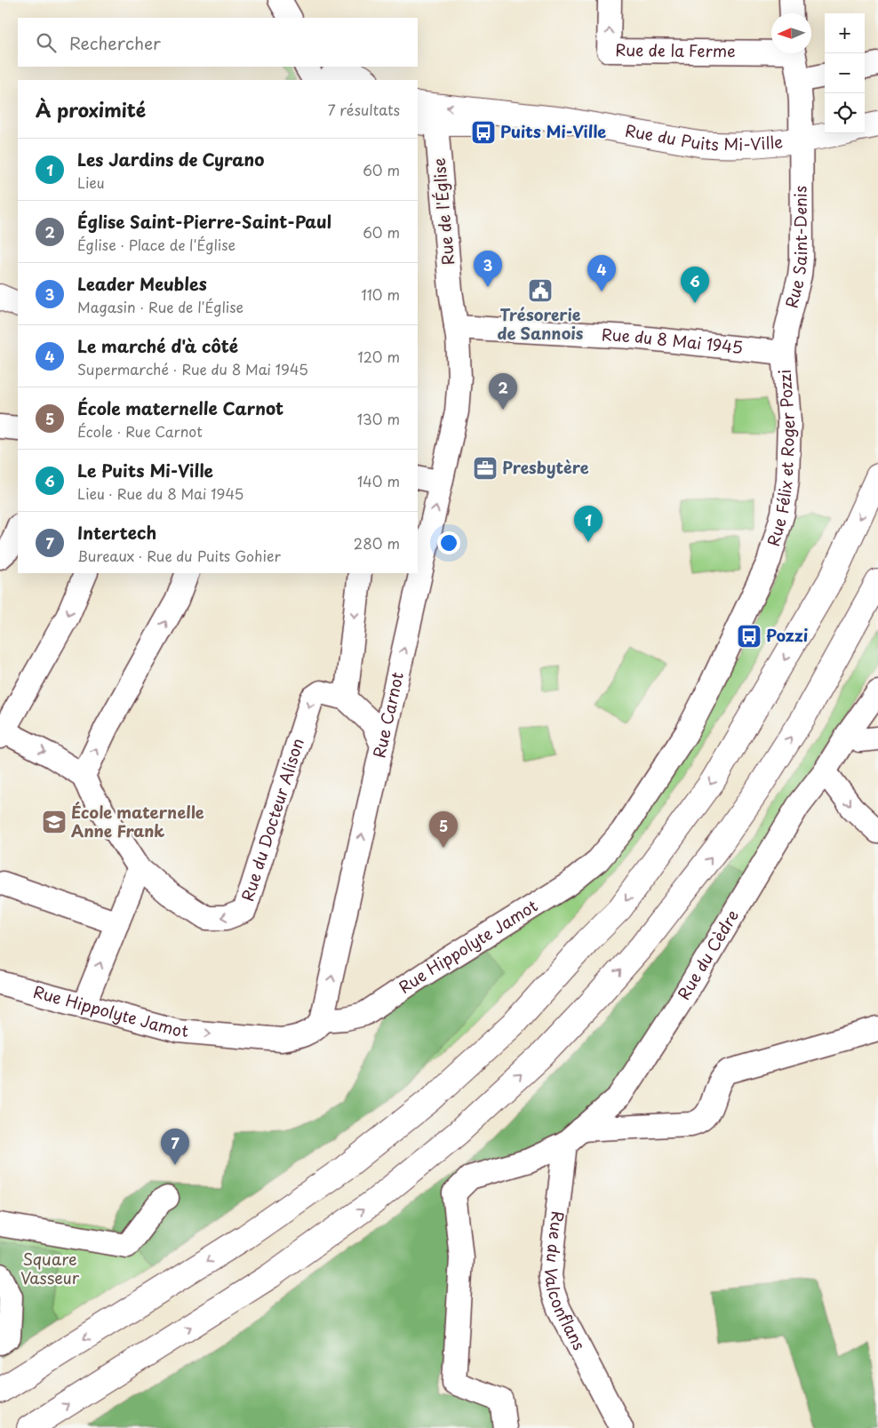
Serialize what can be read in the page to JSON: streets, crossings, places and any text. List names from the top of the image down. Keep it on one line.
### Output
{"streets":{"main road":["Rue du Puits Mi-Ville"],"street":["Rue de la Ferme","Rue de l'Église","Rue Saint-Denis","Rue du 8 Mai 1945","Rue Félix et Roger Pozzi","Rue Carnot","Rue du Docteur Alison","Rue Hippolyte Jamot","Rue du Cèdre","Rue du Valconflans"]},"crossings":[["Rue du Puits Mi-Ville","Rue de l'Église"],["Rue du Puits Mi-Ville","Rue Saint-Denis"],["Rue de l'Église","Rue du 8 Mai 1945"],["Rue de l'Église","Rue Carnot"],["Rue Saint-Denis","Rue du 8 Mai 1945"],["Rue Saint-Denis","Rue Félix et Roger Pozzi"],["Rue du 8 Mai 1945","Rue Félix et Roger Pozzi"],["Rue Félix et Roger Pozzi","Rue Hippolyte Jamot"],["Rue Carnot","Rue Hippolyte Jamot"],["Rue du Cèdre","Rue du Valconflans"]],"one_way":["Rue Carnot"],"parks":["Square Vasseur"],"places":{"bus stop":["Puits Mi-Ville","Pozzi"],"public building":["Trésorerie de Sannois"],"office":["Presbytère"],"school or university":["École maternelle Anne Frank"]},"north":"left","page":{"map_buttons":["+","−"],"search":"Rechercher","heading":["À proximité","7 résultats"],"list":[{"mark":"1","name":"Les Jardins de Cyrano","note":"Lieu","value":"60 m"},{"mark":"2","name":"Église Saint-Pierre-Saint-Paul","note":"Église · Place de l'Église","value":"60 m"},{"mark":"3","name":"Leader Meubles","note":"Magasin · Rue de l'Église","value":"110 m"},{"mark":"4","name":"Le marché d'à côté","note":"Supermarché · Rue du 8 Mai 1945","value":"120 m"},{"mark":"5","name":"École maternelle Carnot","note":"École · Rue Carnot","value":"130 m"},{"mark":"6","name":"Le Puits Mi-Ville","note":"Lieu · Rue du 8 Mai 1945","value":"140 m"},{"mark":"7","name":"Intertech","note":"Bureaux · Rue du Puits Gohier","value":"280 m"}],"pins":["3","4","6","2","1","5","7"]}}
